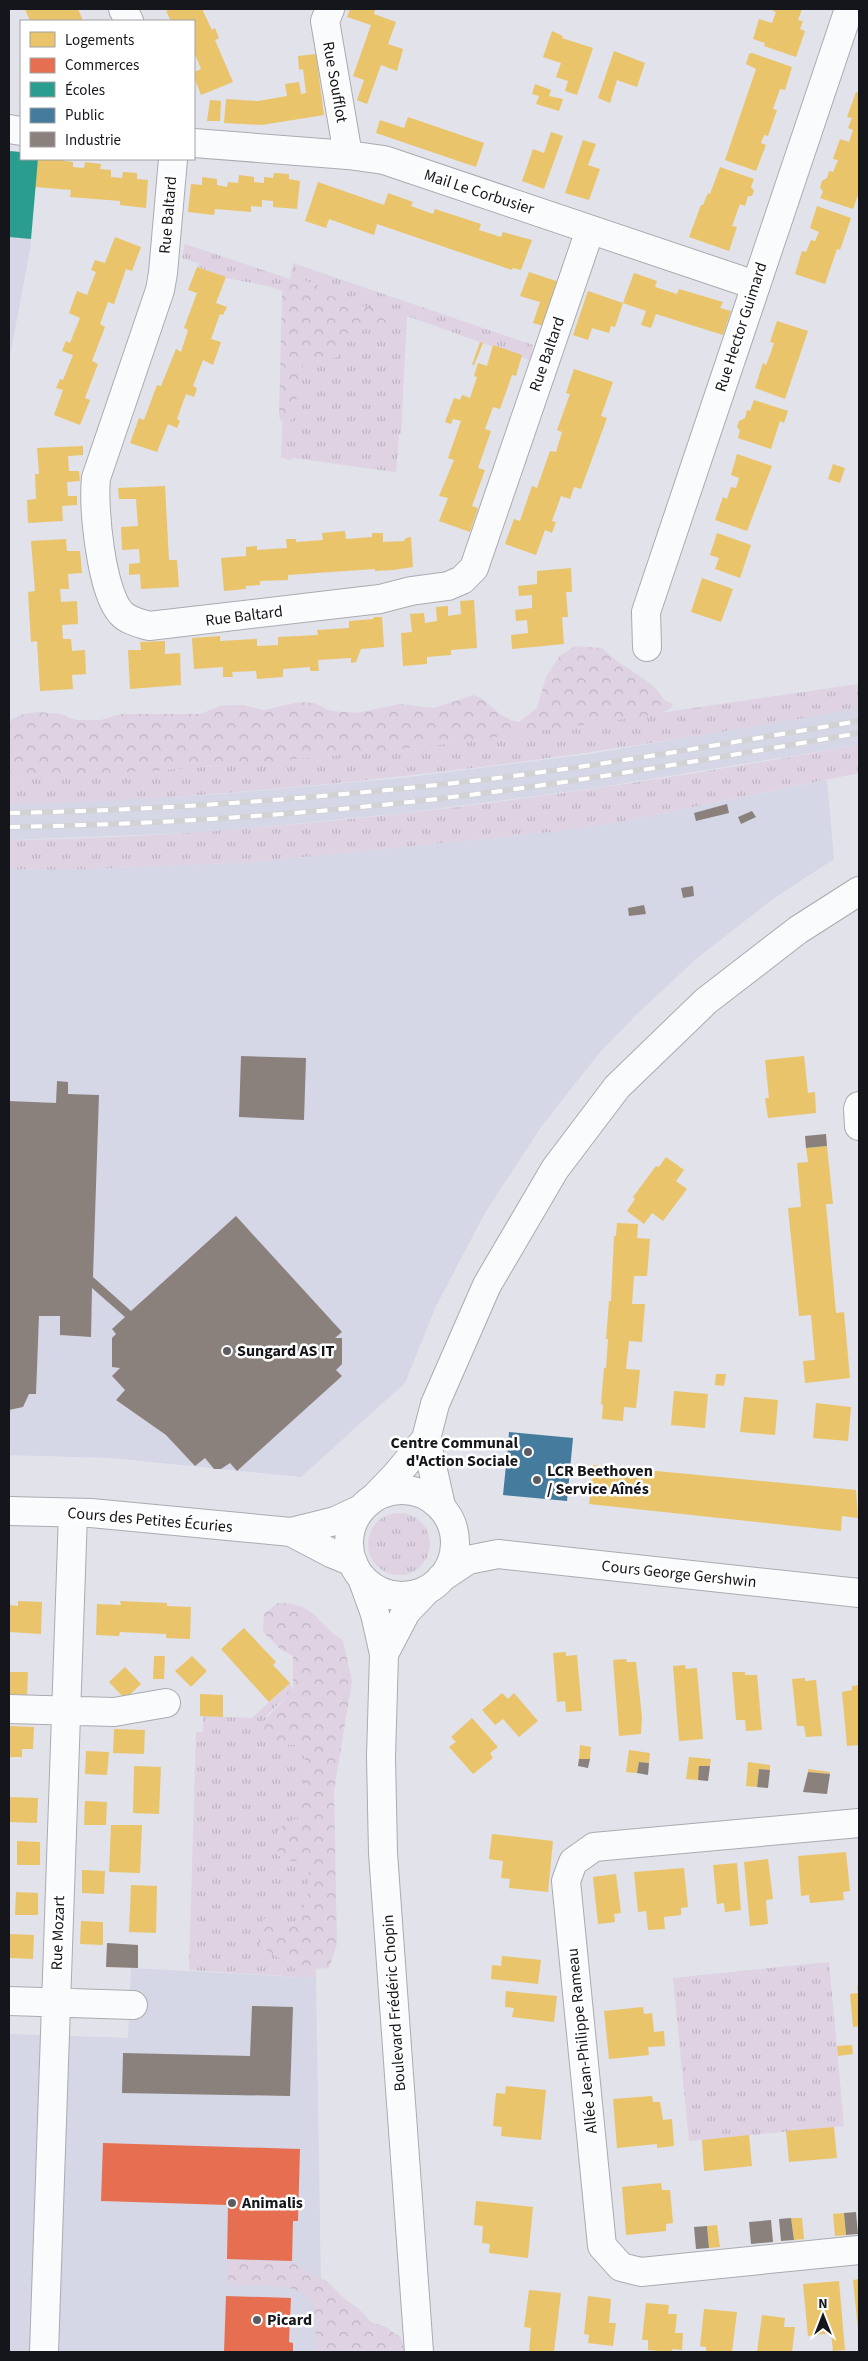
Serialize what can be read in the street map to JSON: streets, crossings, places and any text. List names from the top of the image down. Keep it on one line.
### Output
{"streets":{"street":["Rue Soufflot","Mail Le Corbusier","Rue Baltard","Rue Hector Guimard","Cours des Petites Écuries","Cours George Gershwin","Rue Mozart","Boulevard Frédéric Chopin","Allée Jean-Philippe Rameau"]},"crossings":[["Rue Soufflot","Mail Le Corbusier"],["Mail Le Corbusier","Rue Baltard"],["Mail Le Corbusier","Rue Hector Guimard"],["Cours des Petites Écuries","Cours George Gershwin"],["Cours des Petites Écuries","Rue Mozart"],["Cours des Petites Écuries","Boulevard Frédéric Chopin"],["Cours George Gershwin","Boulevard Frédéric Chopin"]],"places":["Sungard AS IT","Centre Communal d'Action Sociale","LCR Beethoven / Service Aînés","Animalis","Picard"],"legend":["Logements","Commerces","Écoles","Public","Industrie"],"north":"top"}
